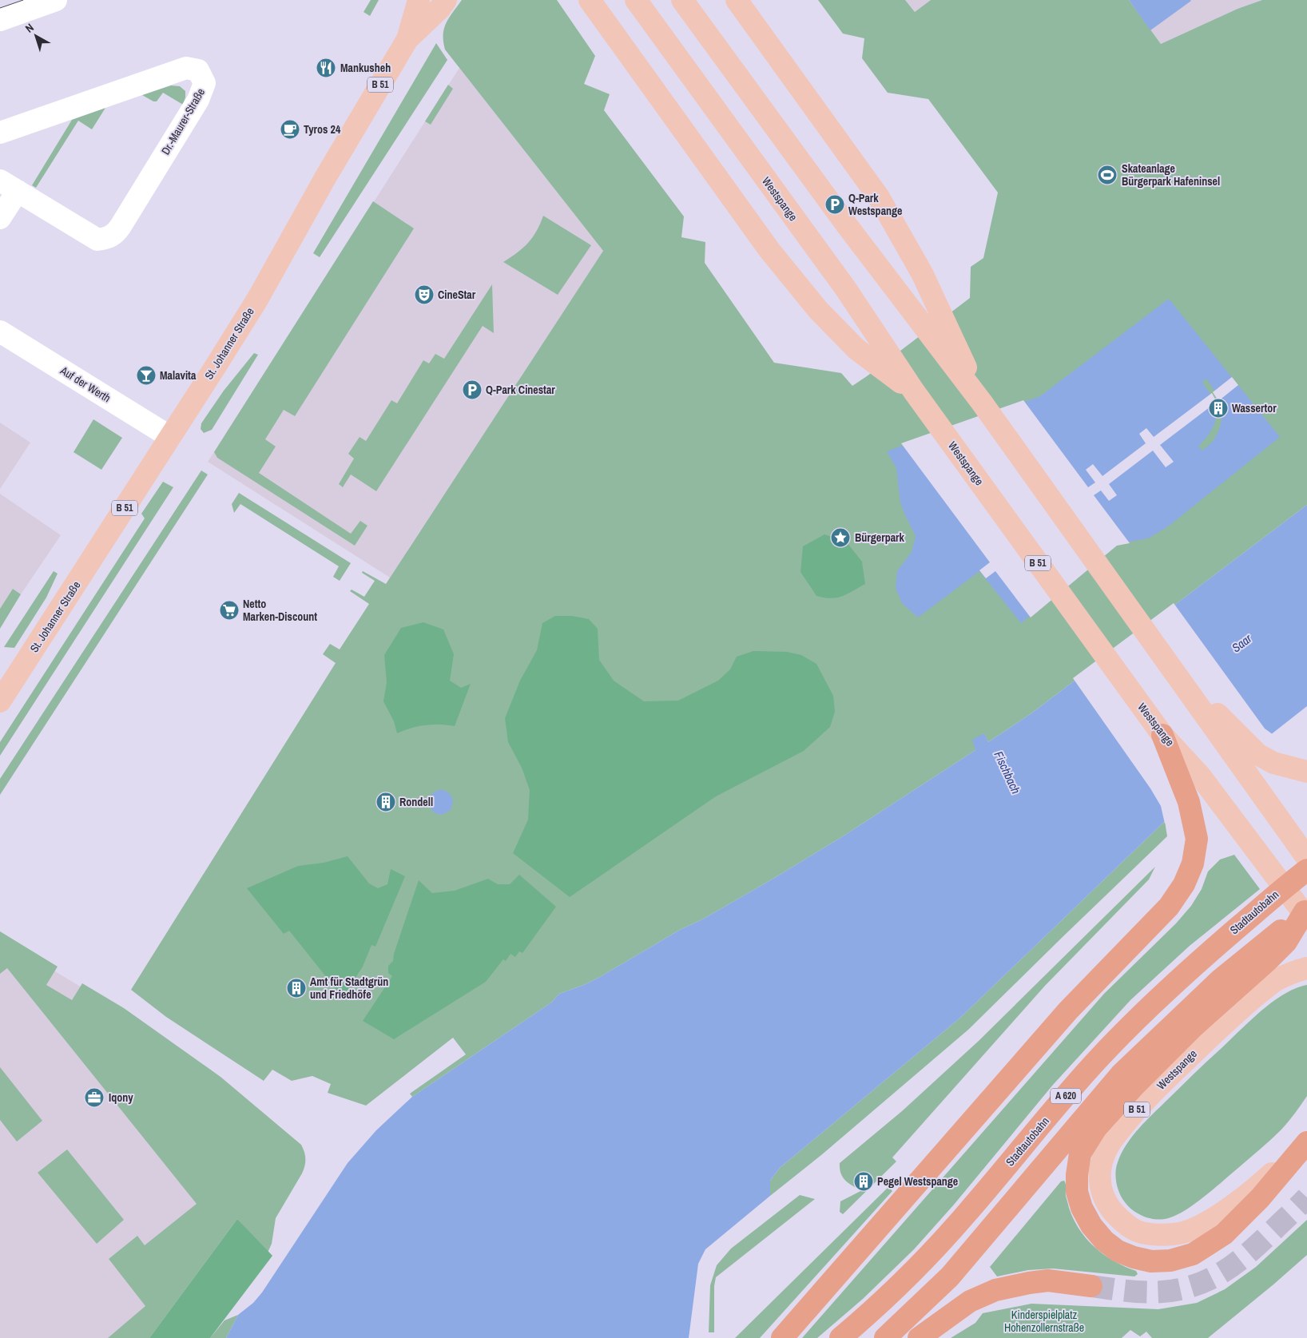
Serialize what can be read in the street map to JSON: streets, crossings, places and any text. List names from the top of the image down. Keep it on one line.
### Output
{"streets":{"highway":["Stadtautobahn","A 620"],"main road":["B 51","Westspange","St. Johanner Straße"],"street":["Dr.-Maurer-Straße","Auf der Werth"]},"crossings":[["Westspange","A 620"],["St. Johanner Straße","Auf der Werth"]],"water":["Saar","Fischbach"],"parks":["Kinderspielplatz Hohenzollernstraße"],"places":{"restaurant":["Mankusheh"],"cafe":["Tyros 24"],"sports":["Skateanlage Bürgerpark Hafeninsel"],"parking":["Q-Park Westspange","Q-Park Cinestar"],"theatre":["CineStar"],"bar":["Malavita"],"building":["Wassertor","Rondell","Amt für Stadtgrün und Friedhöfe","Pegel Westspange"],"place":["Bürgerpark"],"supermarket":["Netto Marken-Discount"],"office":["Iqony"]},"north":"top left"}
